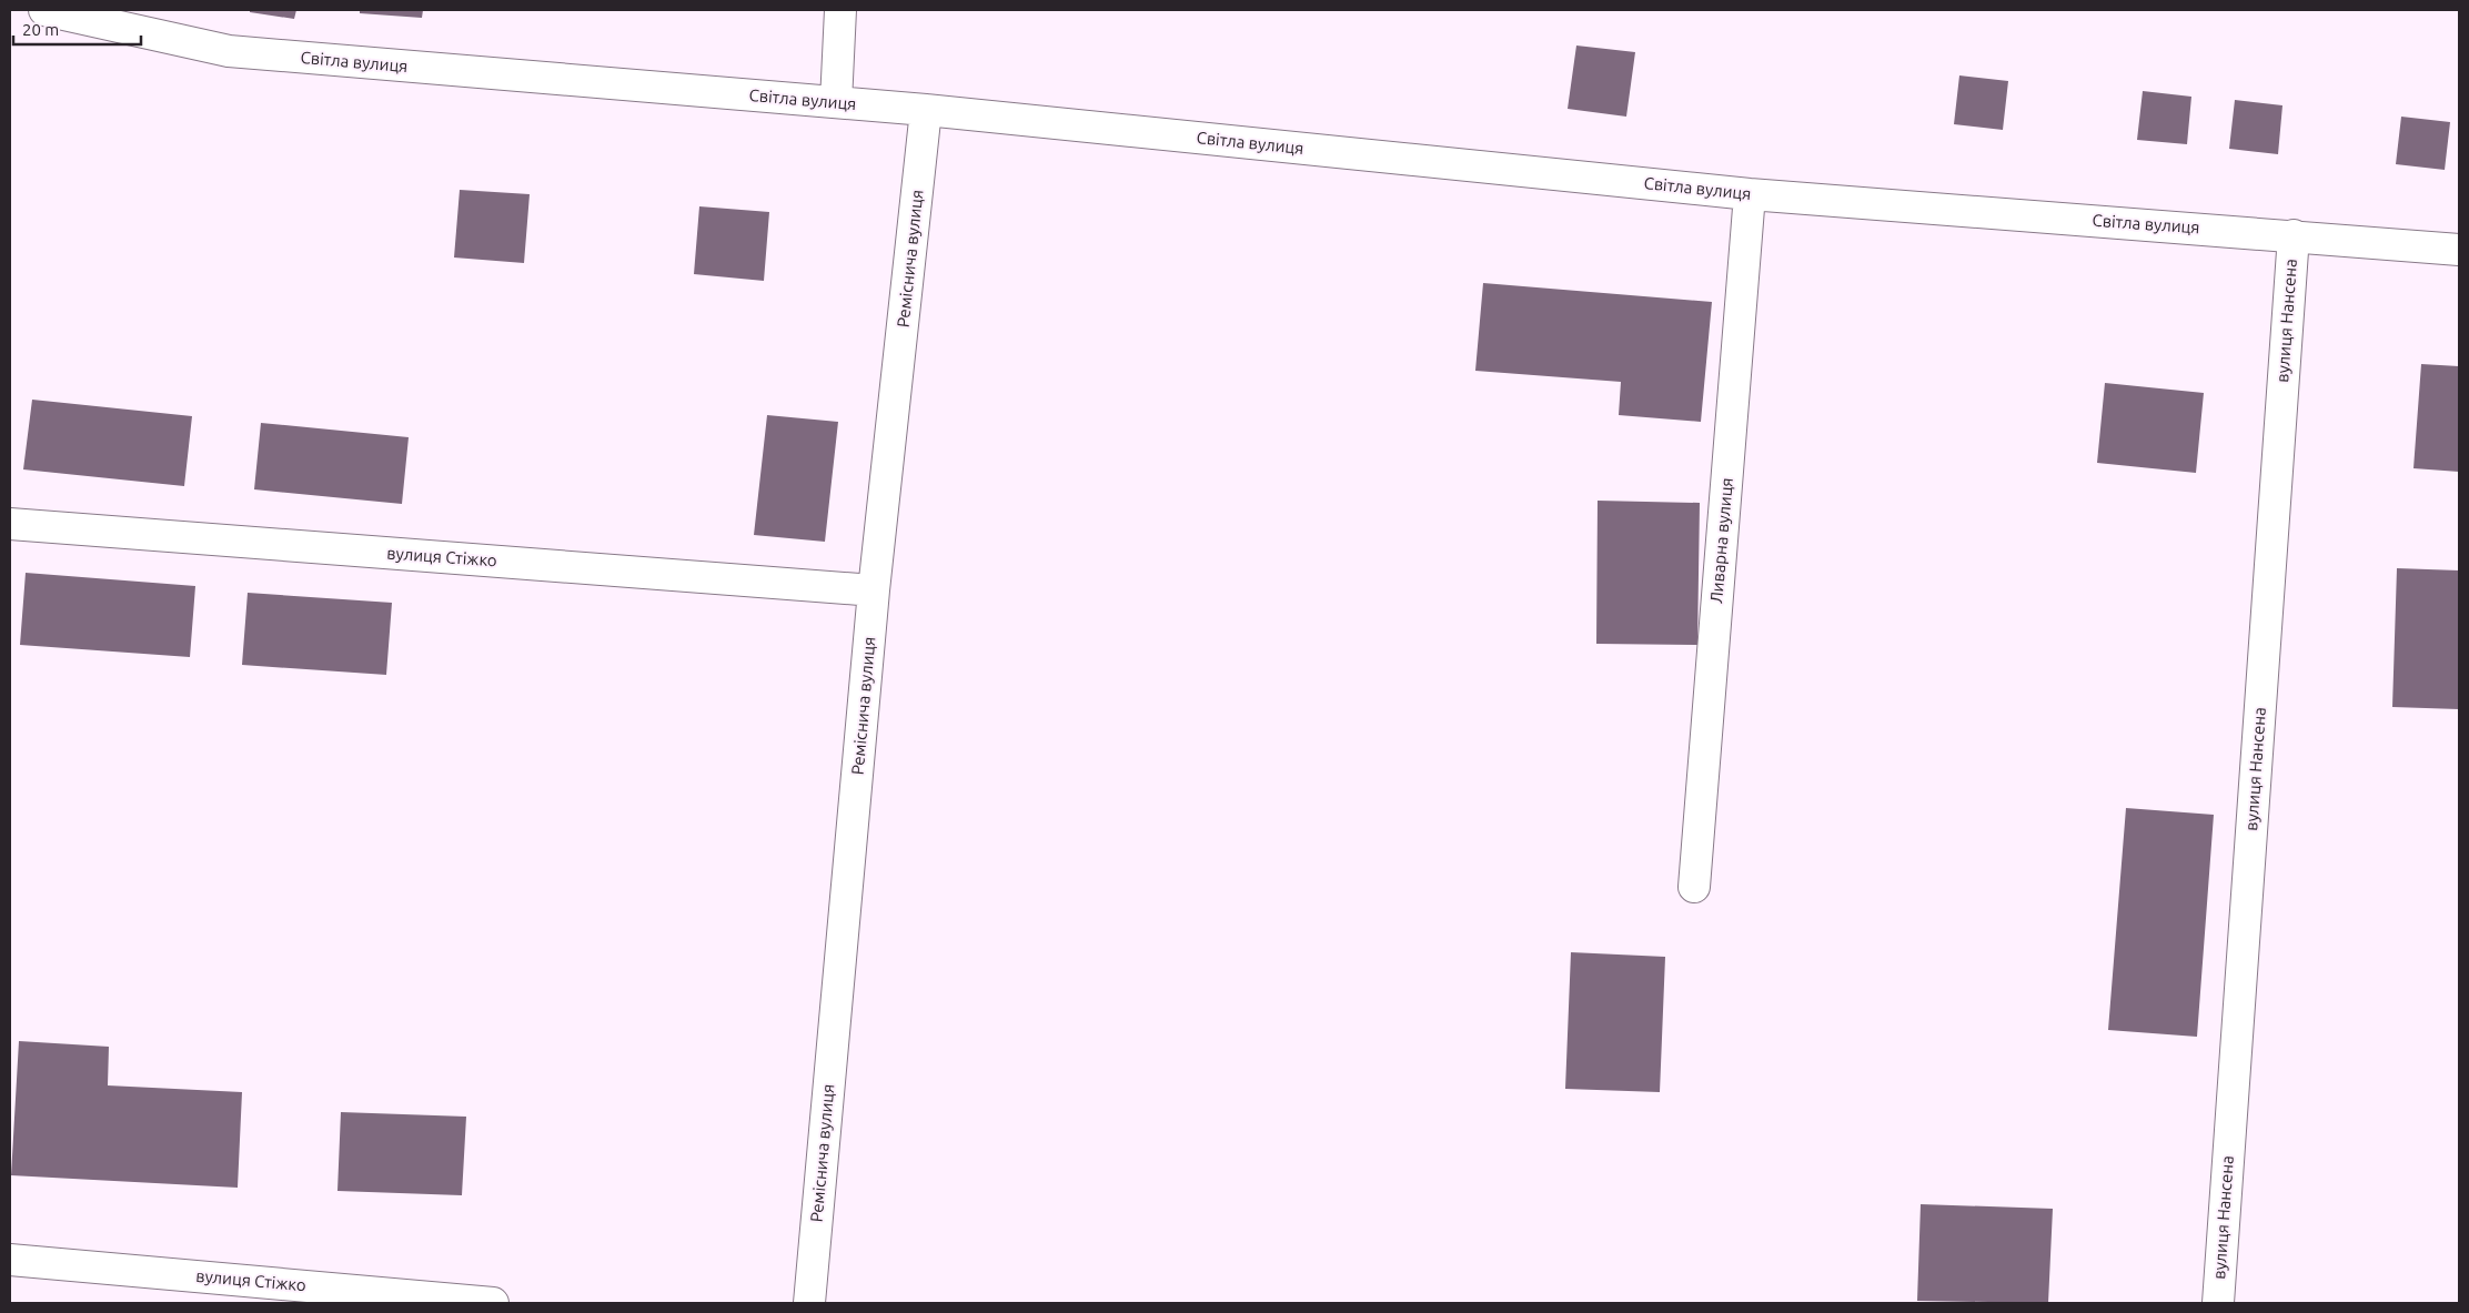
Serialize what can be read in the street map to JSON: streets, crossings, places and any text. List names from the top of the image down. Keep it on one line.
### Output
{"streets":{"street":["Світла вулиця","Реміснича вулиця","вулиця Нансена","Ливарна вулиця","вулиця Стіжко"]},"crossings":[["Світла вулиця","Реміснича вулиця"],["Світла вулиця","вулиця Нансена"],["Світла вулиця","Ливарна вулиця"],["Реміснича вулиця","вулиця Стіжко"]],"scale_bar":"20 m"}
